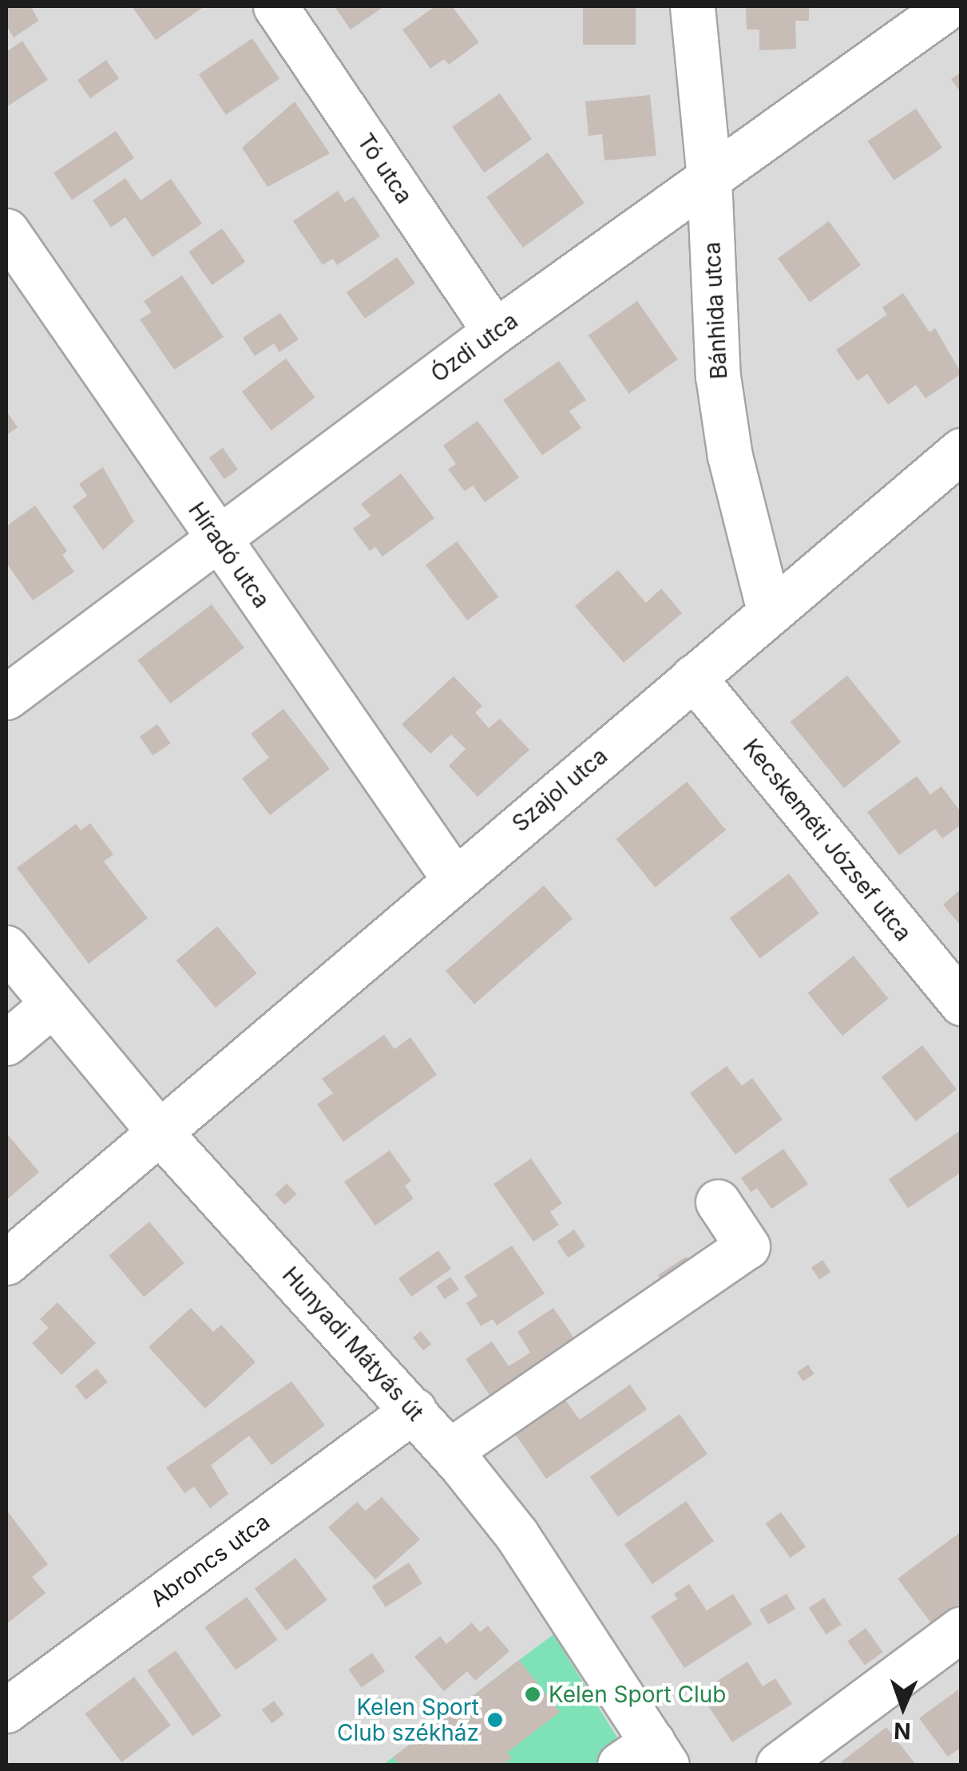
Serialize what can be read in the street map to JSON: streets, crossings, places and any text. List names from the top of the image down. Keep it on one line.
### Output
{"streets":{"street":["Tó utca","Bánhida utca","Ózdi utca","Híradó utca","Szajol utca","Kecskeméti József utca","Hunyadi Mátyás út","Abroncs utca"]},"crossings":[["Tó utca","Ózdi utca"],["Bánhida utca","Ózdi utca"],["Bánhida utca","Szajol utca"],["Ózdi utca","Híradó utca"],["Híradó utca","Szajol utca"],["Szajol utca","Kecskeméti József utca"],["Szajol utca","Hunyadi Mátyás út"],["Hunyadi Mátyás út","Abroncs utca"]],"places":["Kelen Sport Club","Kelen Sport Club székház"],"north":"bottom"}
